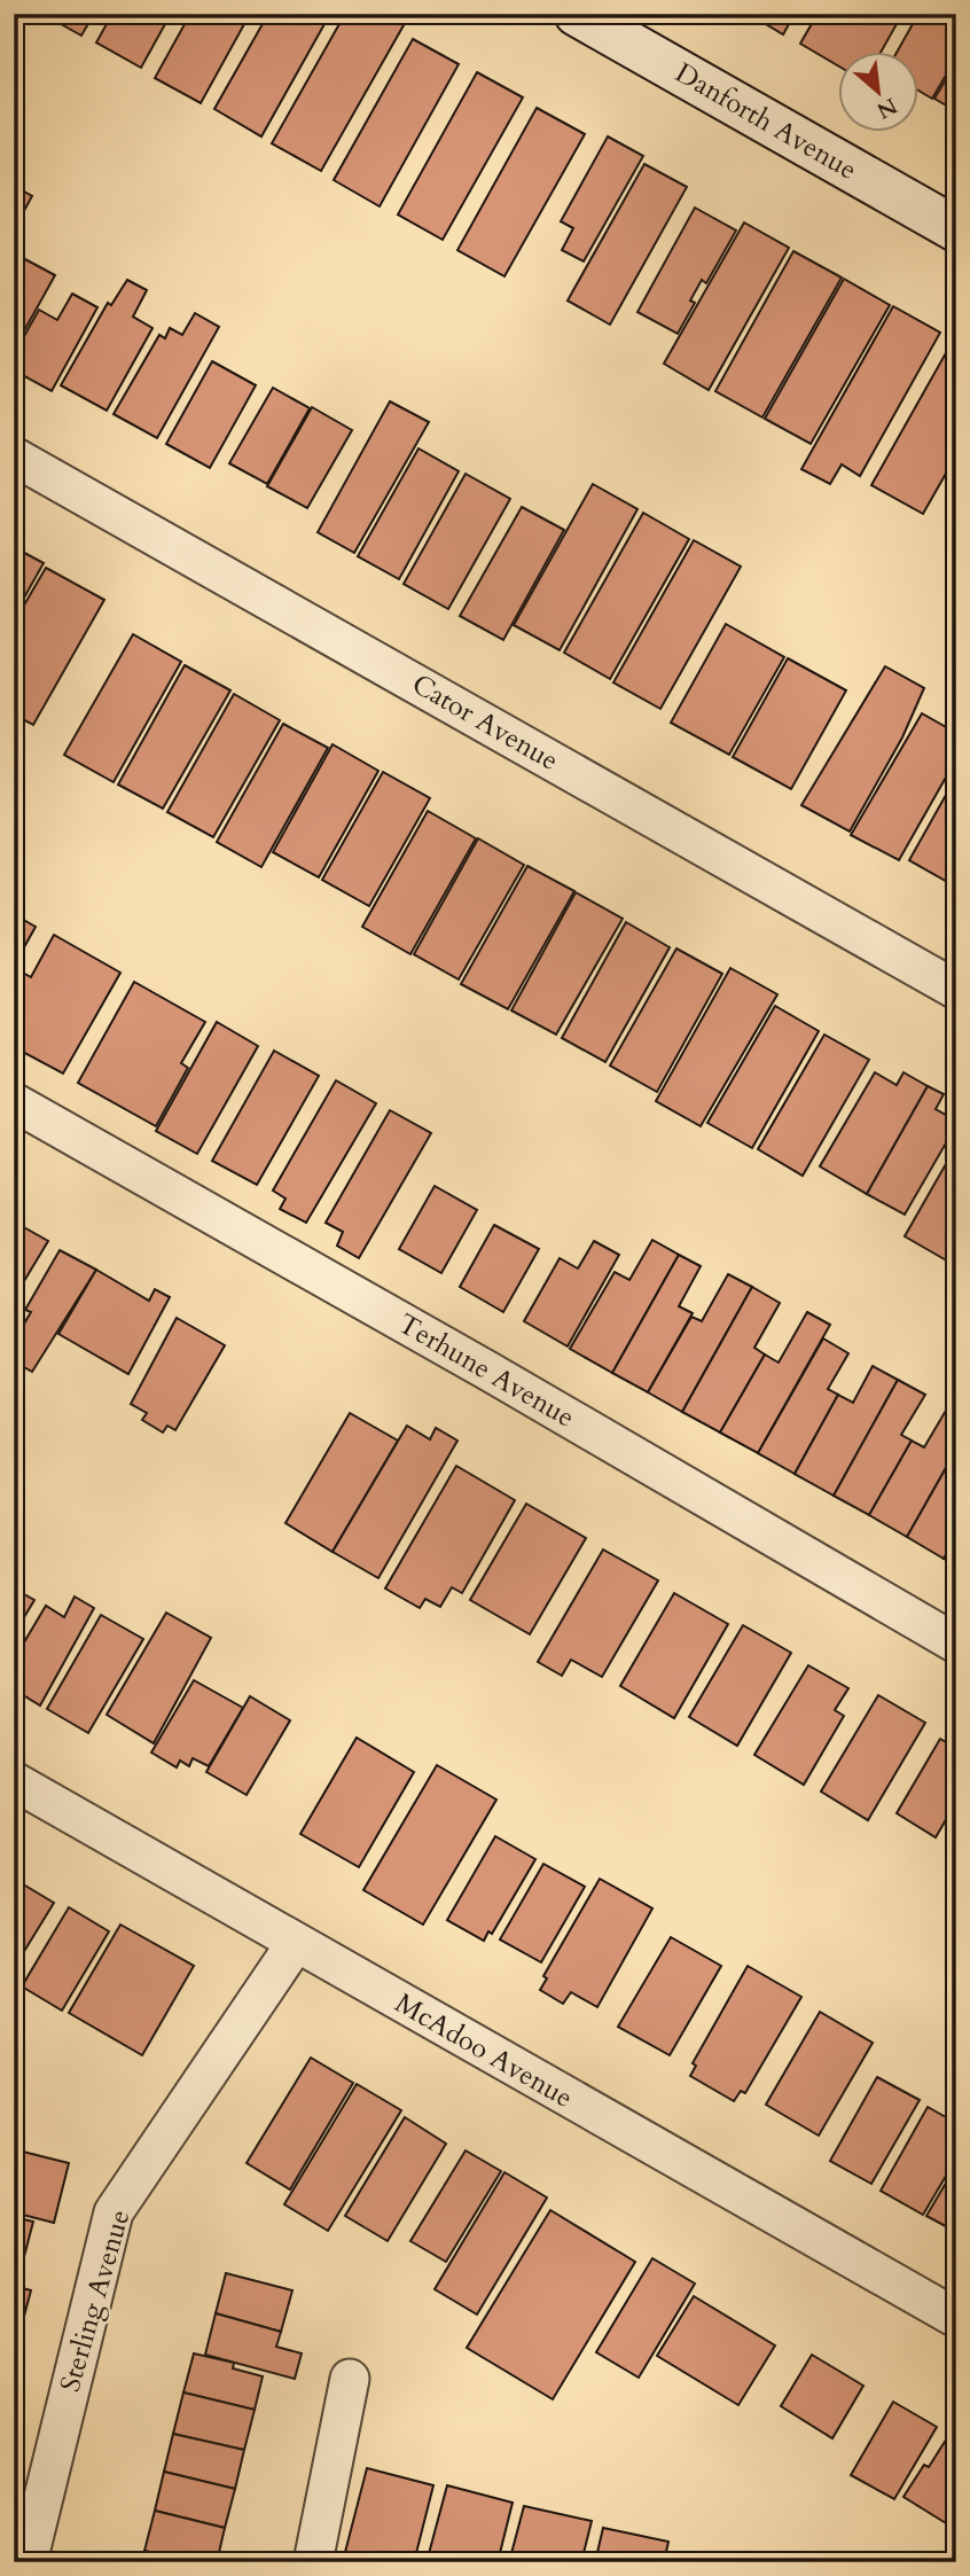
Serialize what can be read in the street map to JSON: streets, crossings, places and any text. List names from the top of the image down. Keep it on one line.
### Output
{"streets":{"main road":["Danforth Avenue"],"street":["Cator Avenue","Terhune Avenue","McAdoo Avenue","Sterling Avenue"]},"crossings":[["McAdoo Avenue","Sterling Avenue"]],"north":"bottom right"}
